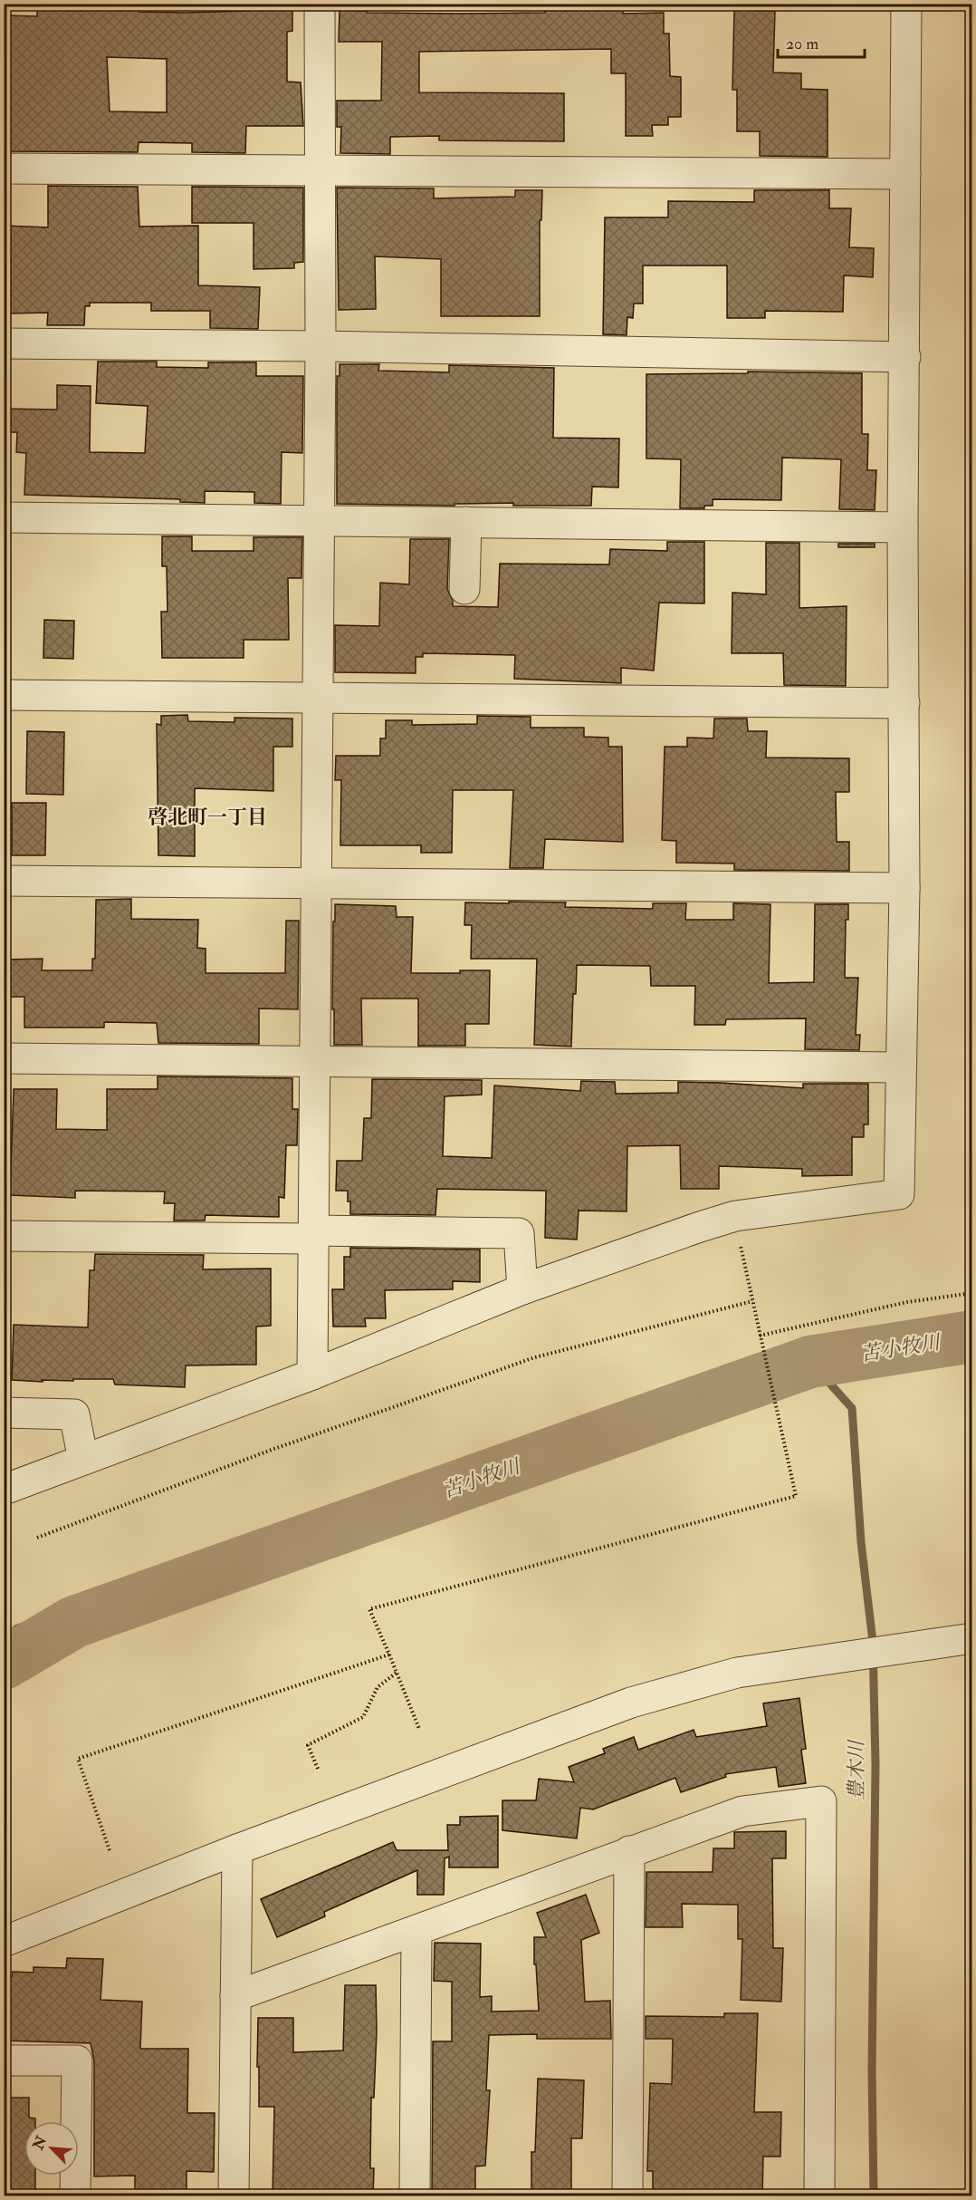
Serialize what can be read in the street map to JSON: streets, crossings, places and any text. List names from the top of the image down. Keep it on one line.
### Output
{"districts":["啓北町一丁目"],"water":["苫小牧川","豊木川"],"scale_bar":"20 m","north":"top left"}
